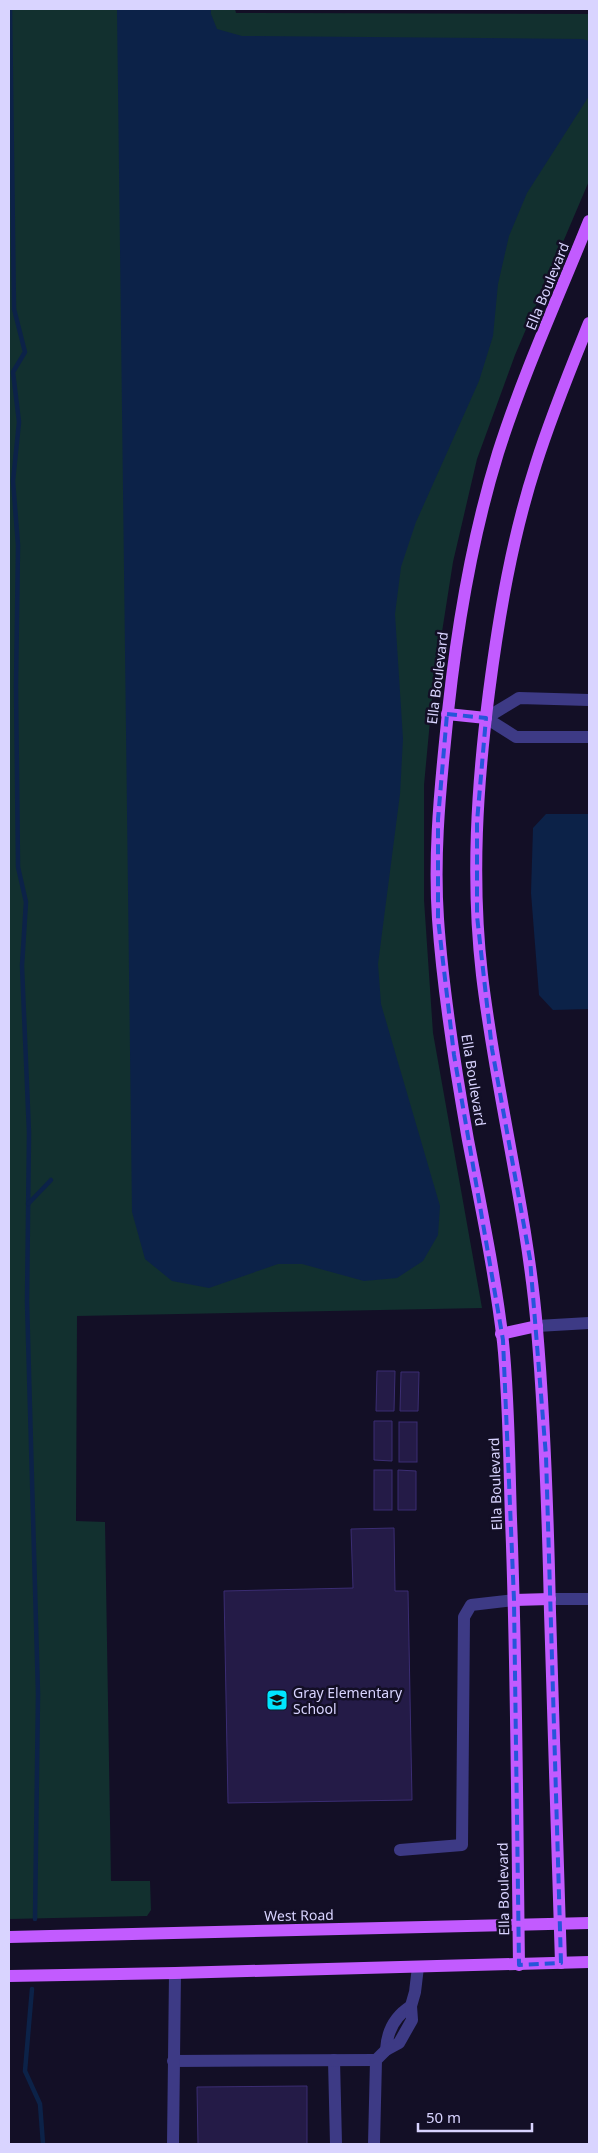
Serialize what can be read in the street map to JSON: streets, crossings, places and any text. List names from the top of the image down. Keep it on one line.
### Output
{"streets":{"main road":["Ella Boulevard","West Road"]},"crossings":[["Ella Boulevard","West Road"]],"places":{"school or university":["Gray Elementary School"]},"scale_bar":"50 m"}
